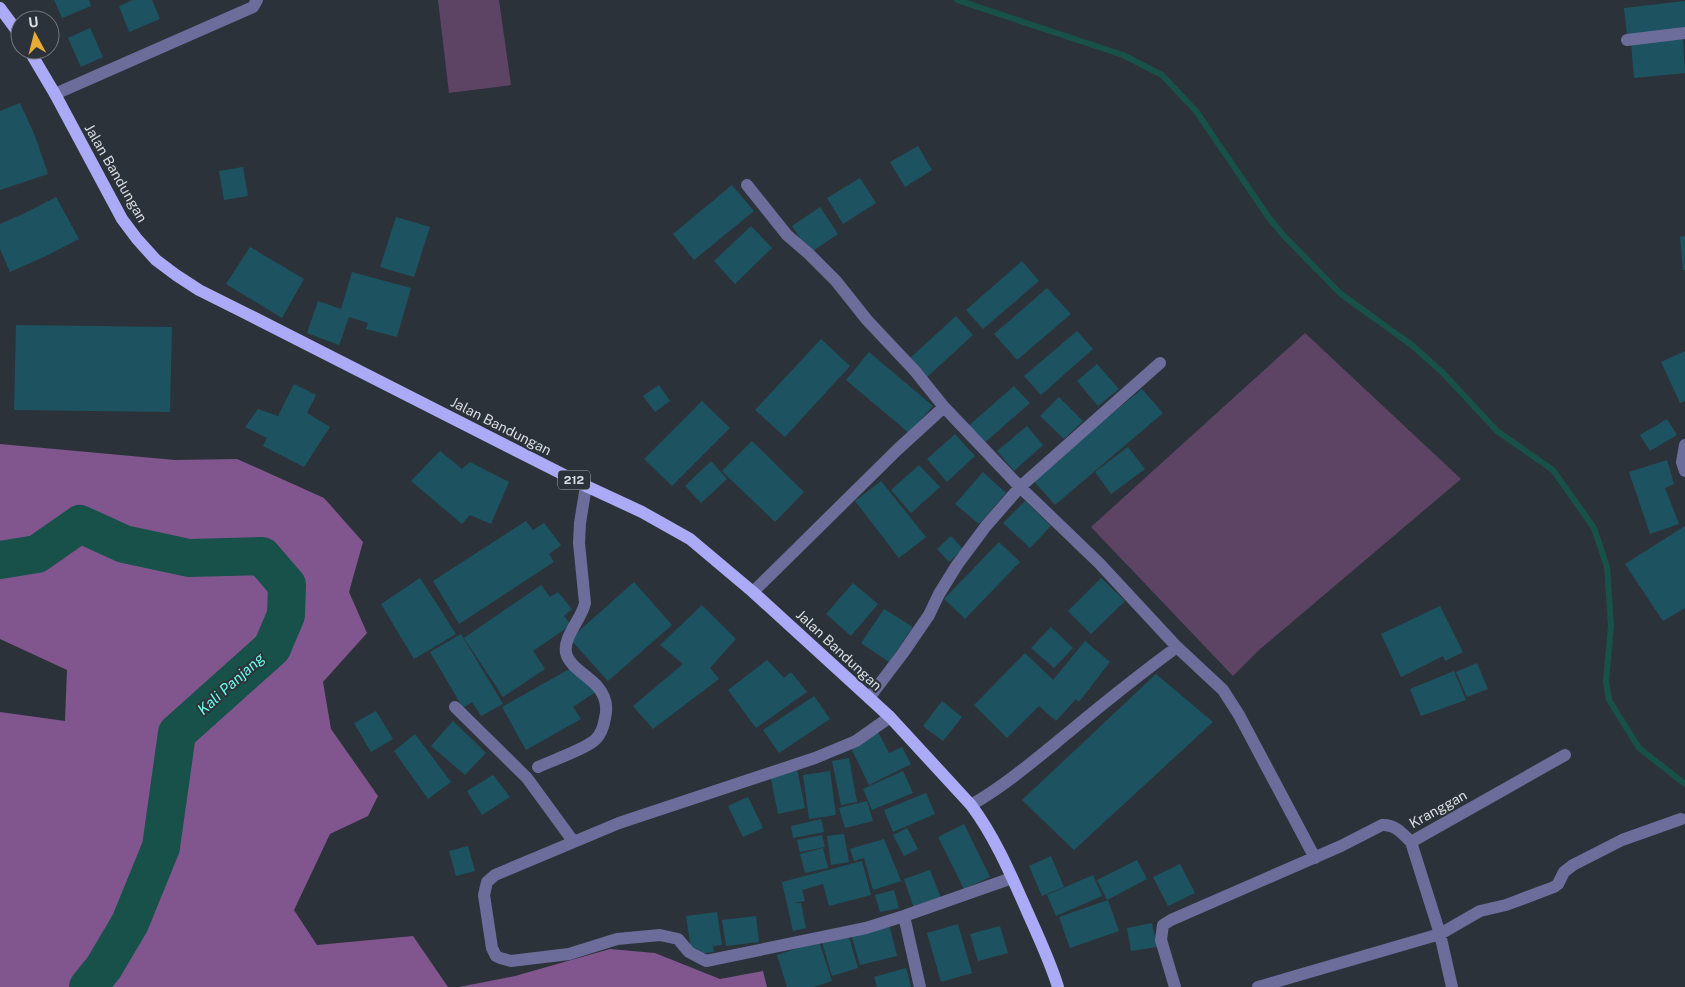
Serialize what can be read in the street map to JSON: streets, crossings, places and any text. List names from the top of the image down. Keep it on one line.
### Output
{"streets":{"main road":["Jalan Bandungan","212"],"street":["Kranggan"]},"water":["Kali Panjang"],"north":"top"}
